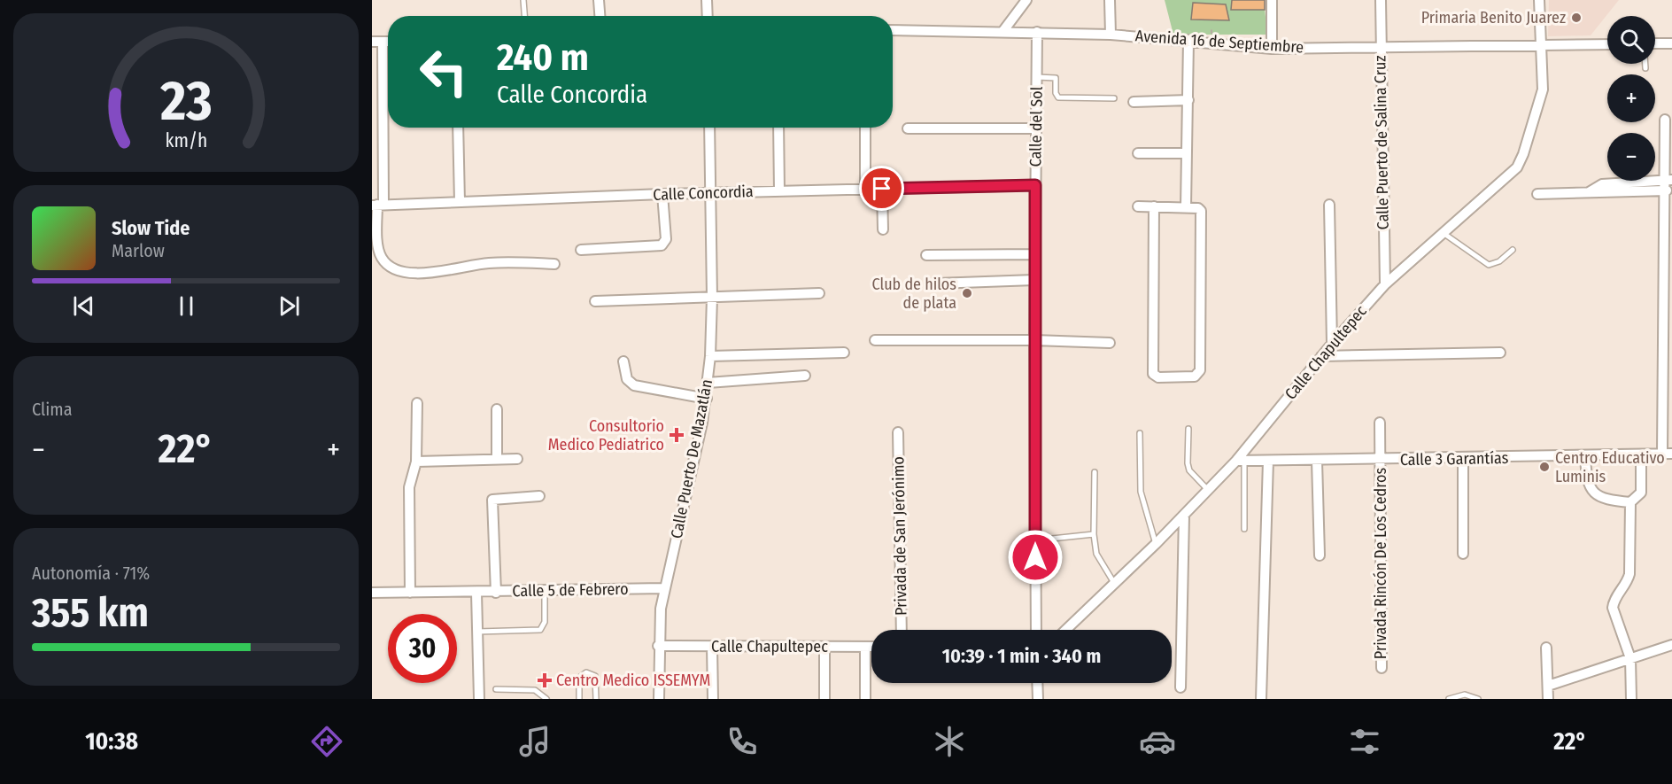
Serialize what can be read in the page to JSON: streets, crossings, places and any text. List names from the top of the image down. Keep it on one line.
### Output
{"streets":{"street":["Avenida 16 de Septiembre","Calle del Sol","Calle Puerto de Salina Cruz","Calle Concordia","Calle Chapultepec","Calle Puerto De Mazatlán","Calle 3 Garantías","Privada de San Jerónimo","Privada Rincón De Los Cedros","Calle 5 de Febrero"]},"crossings":[["Avenida 16 de Septiembre","Calle del Sol"],["Avenida 16 de Septiembre","Calle Puerto de Salina Cruz"],["Avenida 16 de Septiembre","Calle Chapultepec"],["Calle del Sol","Calle Concordia"],["Calle Puerto de Salina Cruz","Calle Chapultepec"],["Calle Concordia","Calle Puerto De Mazatlán"],["Calle Chapultepec","Calle Puerto De Mazatlán"],["Calle Chapultepec","Calle 3 Garantías"],["Calle Puerto De Mazatlán","Calle 5 de Febrero"],["Calle 3 Garantías","Privada Rincón De Los Cedros"]],"places":{"other":["Primaria Benito Juarez","Club de hilos de plata","Centro Educativo Luminis"],"health":["Consultorio Medico Pediatrico","Centro Medico ISSEMYM"]},"page":{"map_buttons":["+","−"],"turn":["240 m","Calle Concordia"],"song":["Slow Tide","Marlow"],"tile":["Clima",["Autonomía · 71%","355 km"]],"heat":["−","22°","+"],"limit":"30","trip":"10:39 · 1 min · 340 m","tabs":["10:38","22°"],"gauge":["23","km/h"]}}
